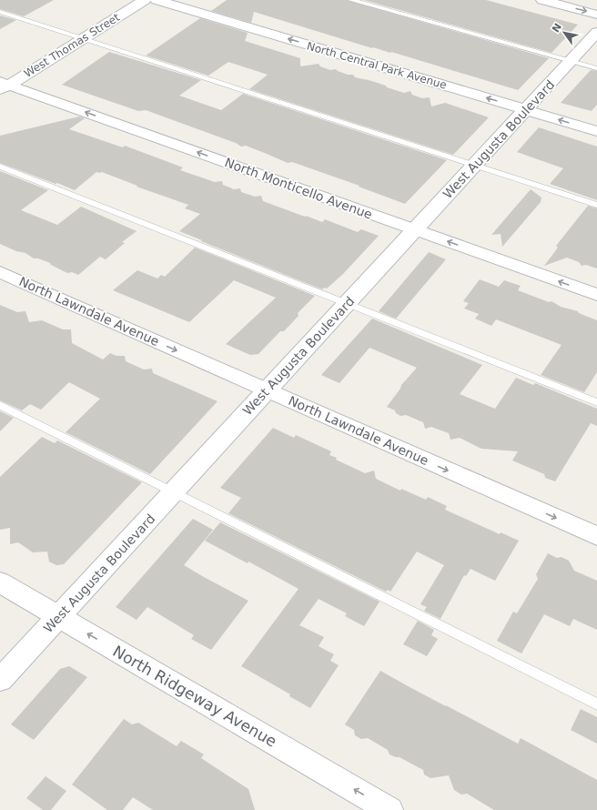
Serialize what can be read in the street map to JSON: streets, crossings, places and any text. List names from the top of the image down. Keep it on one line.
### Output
{"streets":{"street":["West Thomas Street","North Central Park Avenue","West Augusta Boulevard","North Monticello Avenue","North Lawndale Avenue","North Ridgeway Avenue"]},"crossings":[["West Thomas Street","North Monticello Avenue"],["North Central Park Avenue","West Augusta Boulevard"],["West Augusta Boulevard","North Monticello Avenue"],["West Augusta Boulevard","North Lawndale Avenue"],["West Augusta Boulevard","North Ridgeway Avenue"]],"one_way":["North Central Park Avenue","North Monticello Avenue","North Lawndale Avenue","North Ridgeway Avenue"],"north":"top left"}
